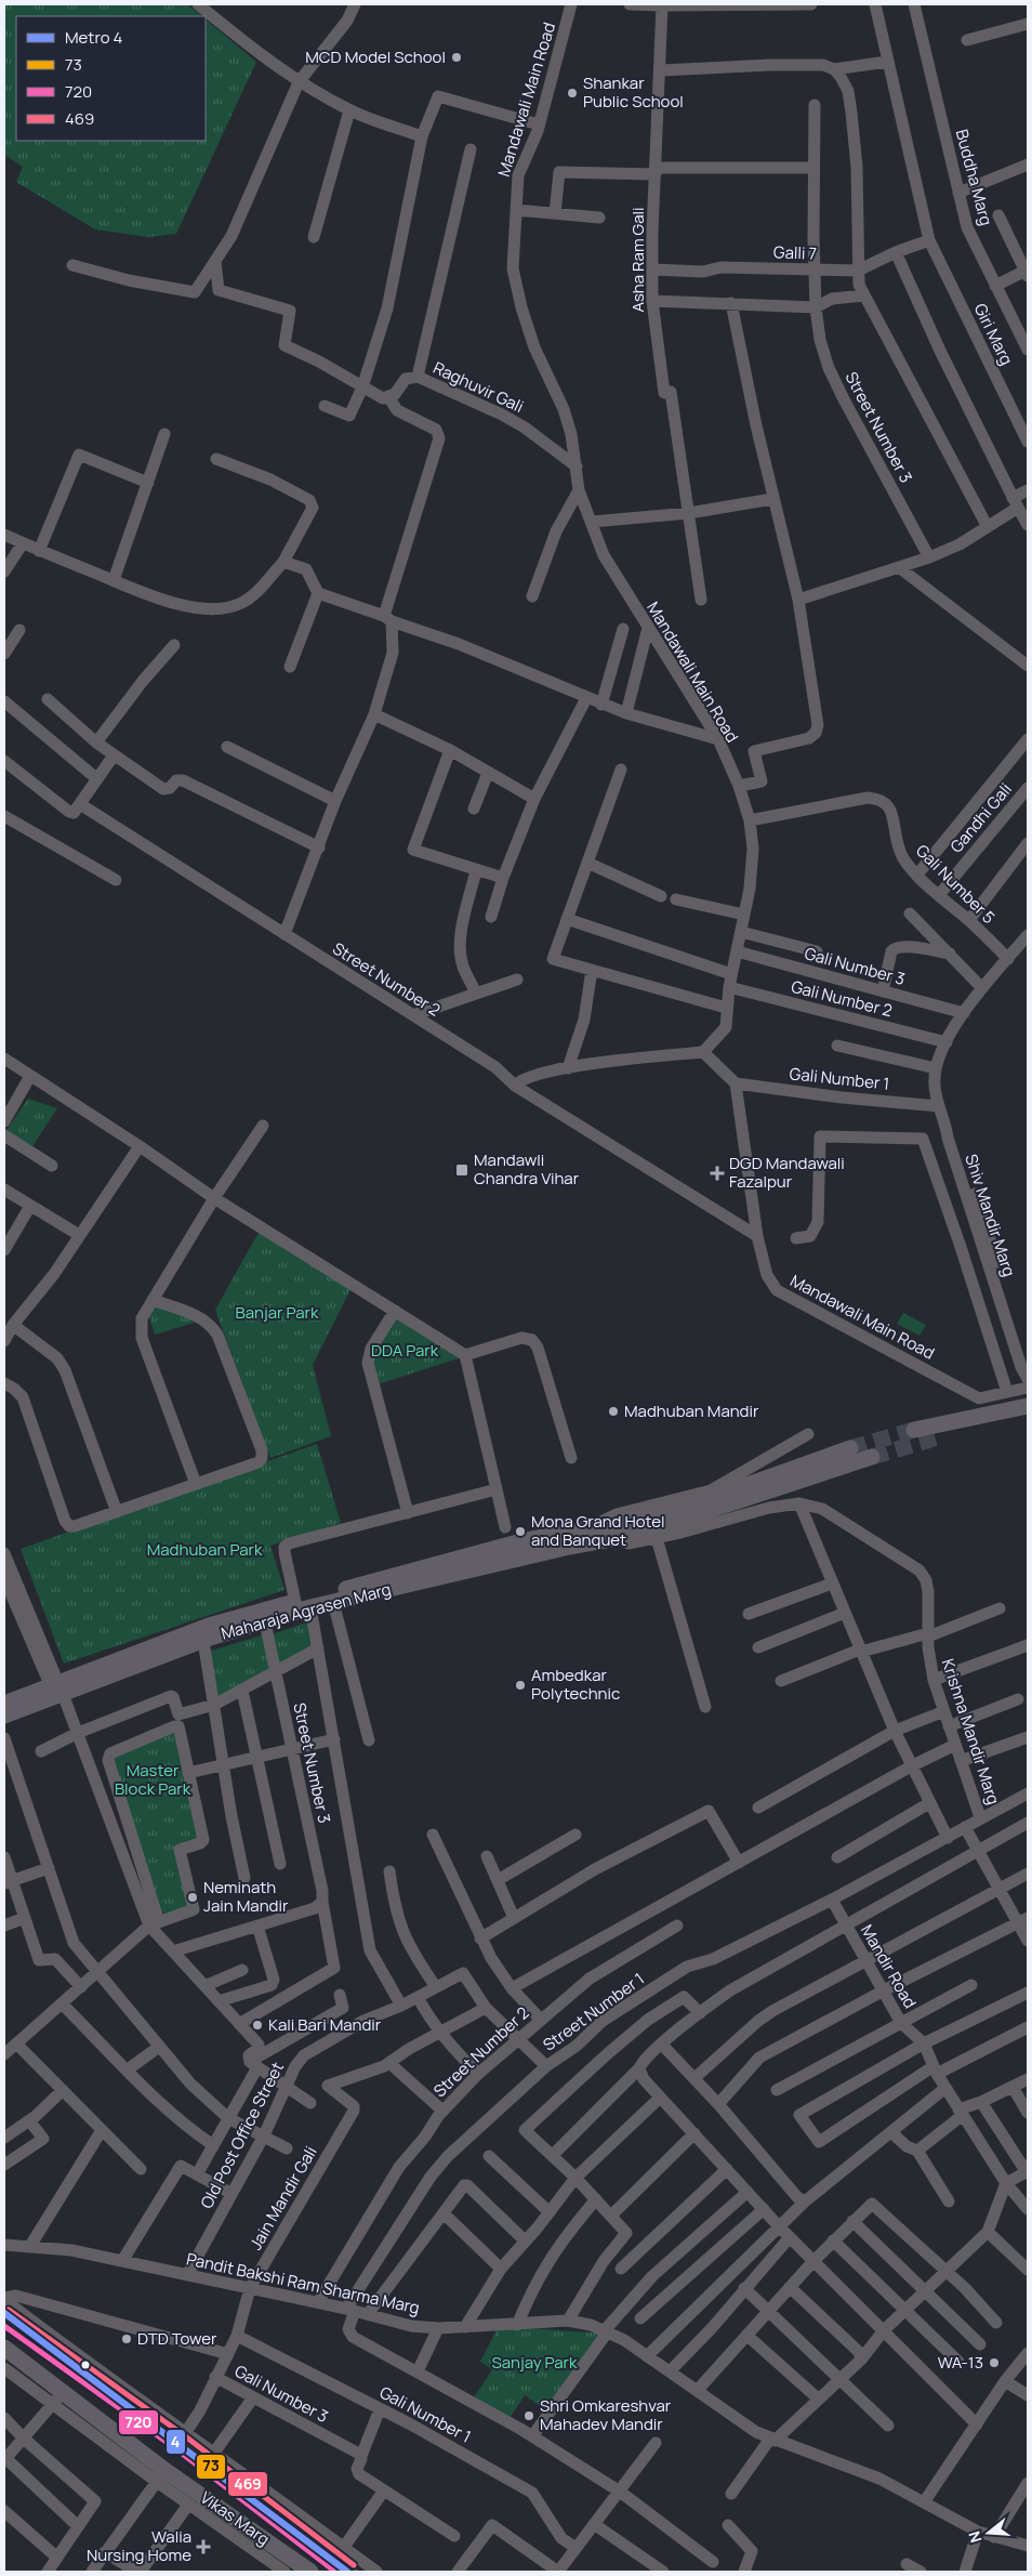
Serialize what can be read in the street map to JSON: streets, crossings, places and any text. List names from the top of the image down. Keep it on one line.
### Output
{"streets":{"main road":["Maharaja Agrasen Marg","Vikas Marg"],"street":["Mandawali Main Road","Buddha Marg","Galli 7","Asha Ram Gali","Giri Marg","Raghuvir Gali","Street Number 3","Gandhi Gali","Gali Number 5","Gali Number 3","Street Number 2","Gali Number 2","Gali Number 1","Shiv Mandir Marg","Krishna Mandir Marg","Mandir Road","Street Number 1","Old Post Office Street","Jain Mandir Gali","Pandit Bakshi Ram Sharma Marg"]},"crossings":[["Mandawali Main Road","Raghuvir Gali"],["Mandawali Main Road","Gali Number 5"],["Mandawali Main Road","Gali Number 3"],["Mandawali Main Road","Street Number 2"],["Mandawali Main Road","Gali Number 2"],["Mandawali Main Road","Gali Number 1"],["Mandawali Main Road","Shiv Mandir Marg"],["Galli 7","Asha Ram Gali"],["Galli 7","Giri Marg"],["Galli 7","Street Number 3"],["Street Number 3","Maharaja Agrasen Marg"],["Gandhi Gali","Gali Number 5"],["Gali Number 5","Shiv Mandir Marg"],["Gali Number 3","Shiv Mandir Marg"],["Gali Number 3","Jain Mandir Gali"],["Street Number 2","Pandit Bakshi Ram Sharma Marg"],["Gali Number 2","Shiv Mandir Marg"],["Gali Number 1","Shiv Mandir Marg"],["Gali Number 1","Jain Mandir Gali"],["Krishna Mandir Marg","Street Number 1"],["Mandir Road","Street Number 1"],["Street Number 1","Pandit Bakshi Ram Sharma Marg"],["Old Post Office Street","Pandit Bakshi Ram Sharma Marg"],["Jain Mandir Gali","Pandit Bakshi Ram Sharma Marg"],["Jain Mandir Gali","Vikas Marg"]],"parks":["Banjar Park","DDA Park","Madhuban Park","Master Block Park","Sanjay Park"],"places":{"other":["MCD Model School","Shankar Public School","Madhuban Mandir","Mona Grand Hotel and Banquet","Ambedkar Polytechnic","Neminath Jain Mandir","Kali Bari Mandir","DTD Tower","WA-13","Shri Omkareshvar Mahadev Mandir"],"transit":["Mandawli Chandra Vihar"],"health":["DGD Mandawali Fazalpur","Walia Nursing Home"]},"lines":["transit line 469","metro line 4","transit line 73","transit line 720"],"legend":["Metro 4","73","720","469"],"north":"left"}
